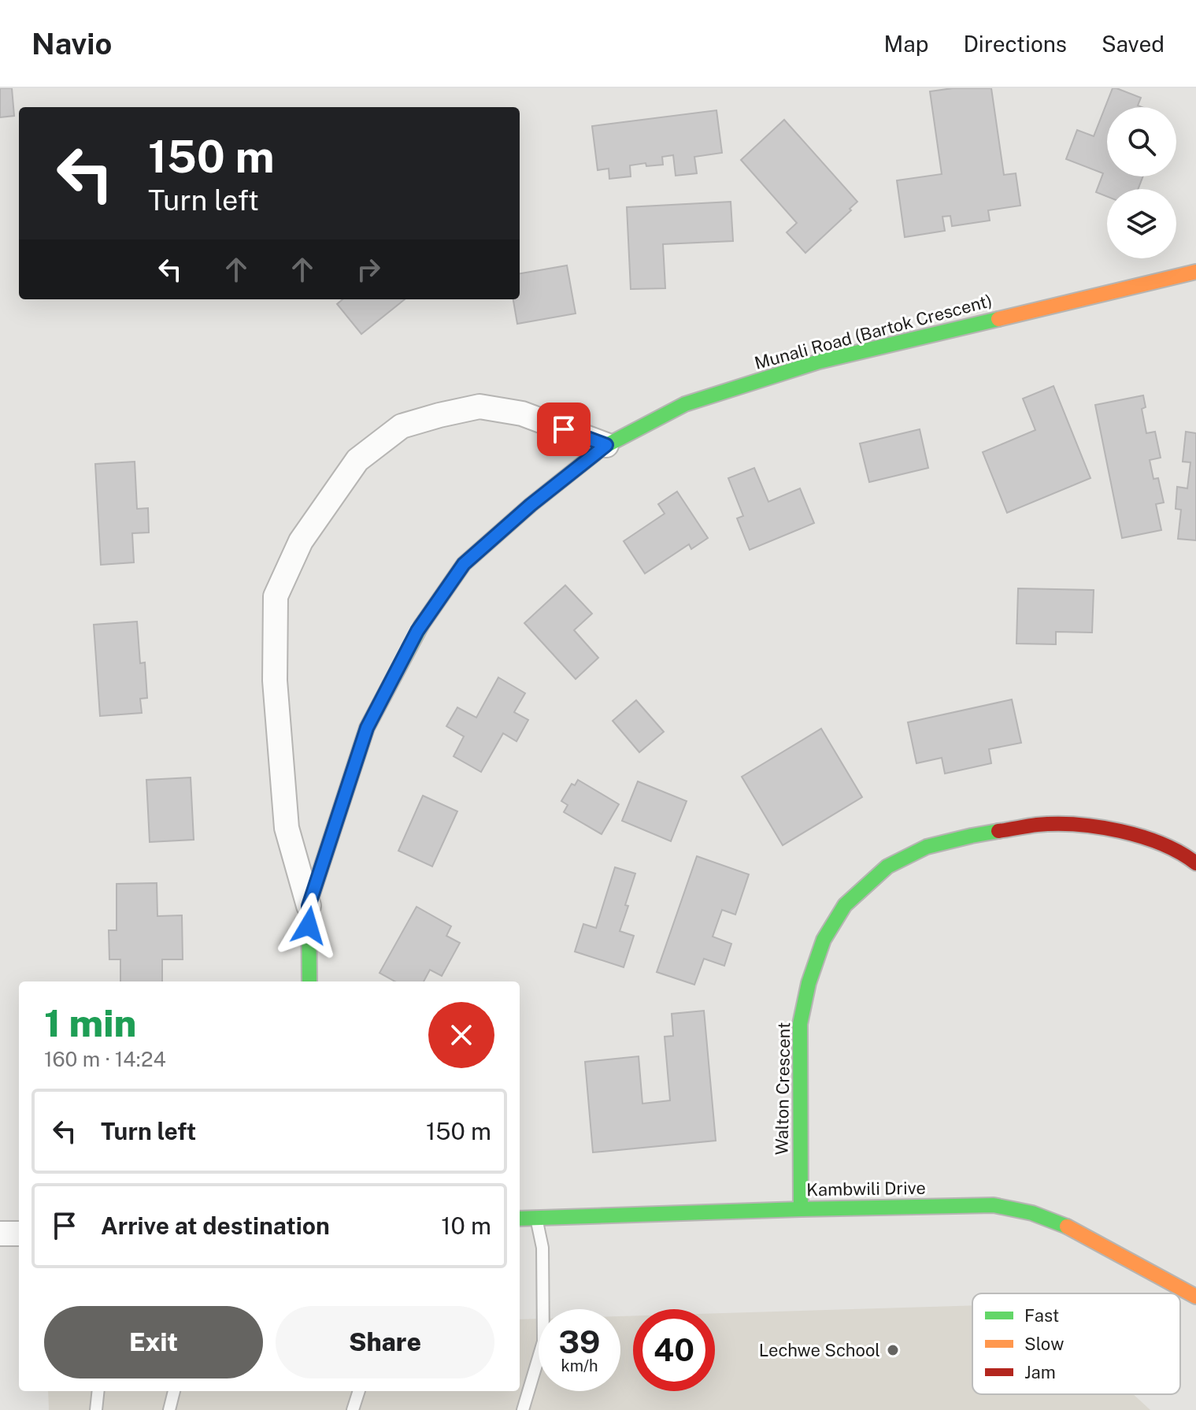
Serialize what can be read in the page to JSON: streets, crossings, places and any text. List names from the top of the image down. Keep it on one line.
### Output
{"streets":{"street":["Munali Road (Bartok Crescent)","Walton Crescent","Kambwili Drive"]},"crossings":[["Walton Crescent","Kambwili Drive"]],"places":["Lechwe School"],"legend":["Fast","Slow","Jam"],"page":{"header":"Navio","nav":["Map","Directions","Saved"],"turn":["150 m","Turn left"],"heading":["1 min","160 m · 14:24"],"list":[{"name":"Turn left","value":"150 m"},{"name":"Arrive at destination","value":"10 m"}],"buttons":["Exit","Share"],"speed":"39 km/h","limit":"40"}}
